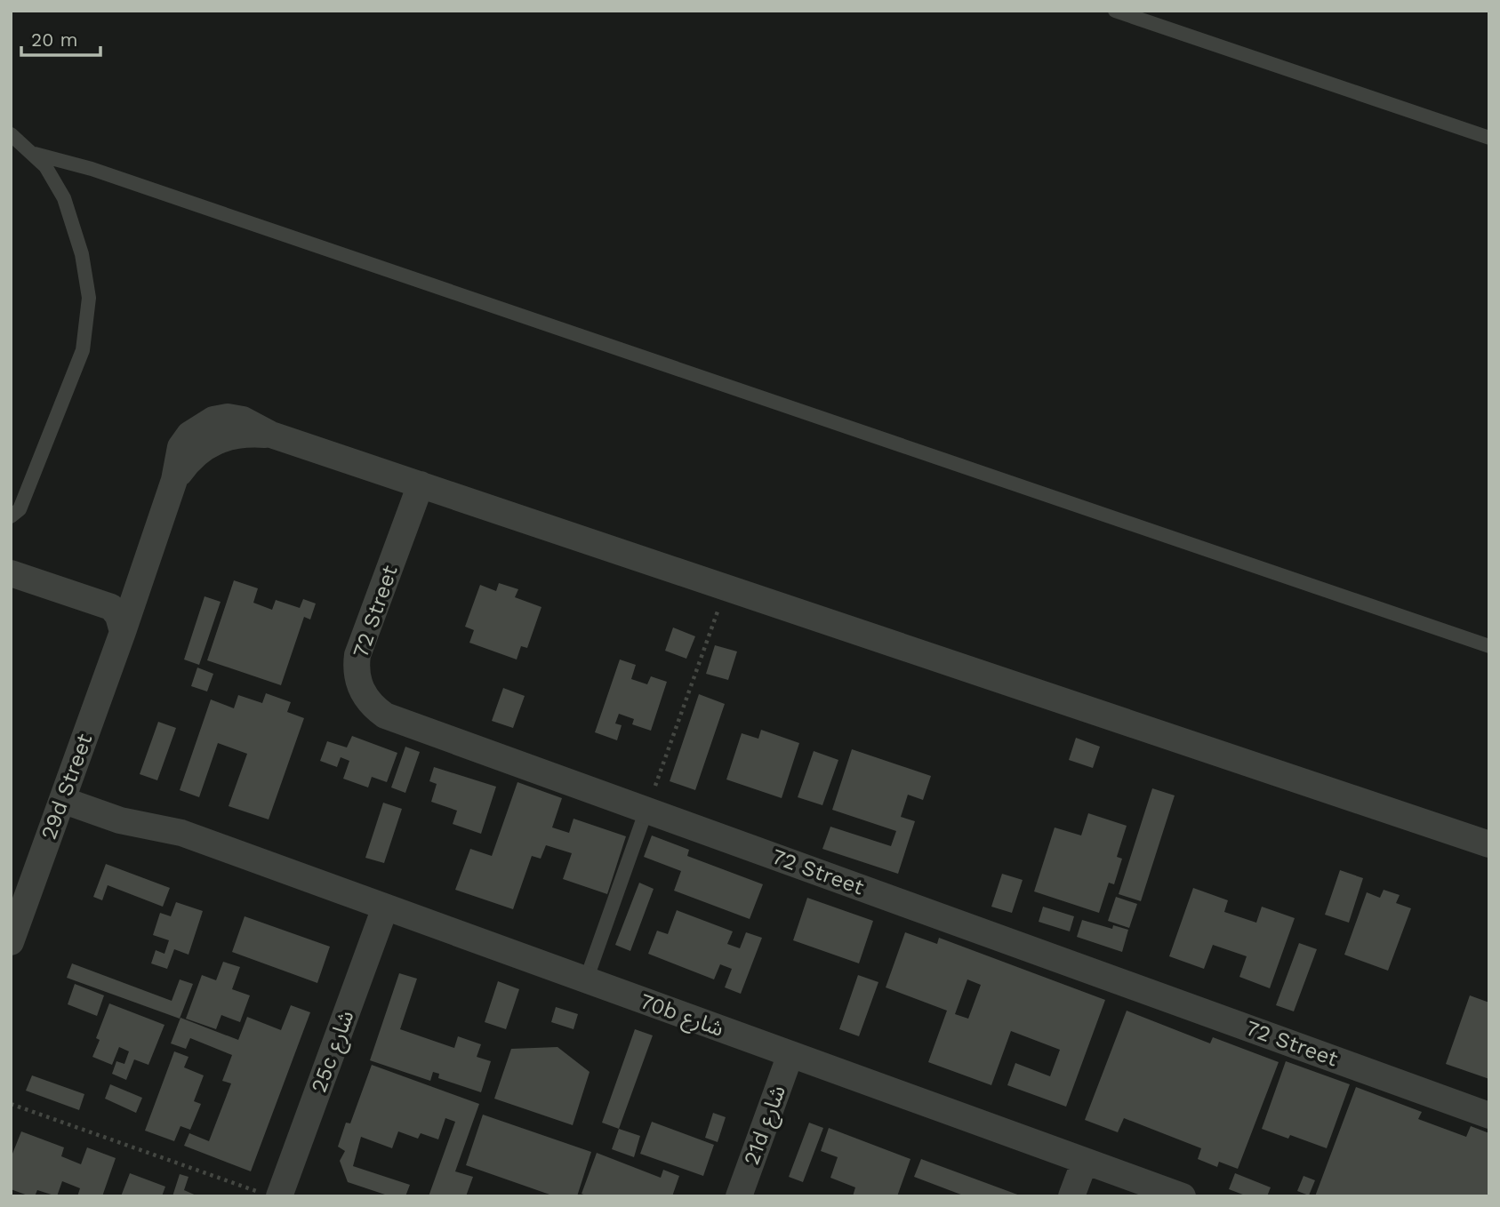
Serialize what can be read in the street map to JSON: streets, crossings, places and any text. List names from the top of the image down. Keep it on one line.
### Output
{"streets":{"street":["72 Street","29d Street","70b شارع","25c شارع","21d شارع"]},"crossings":[["72 Street","29d Street"],["29d Street","70b شارع"],["70b شارع","25c شارع"],["70b شارع","21d شارع"]],"scale_bar":"20 m"}
